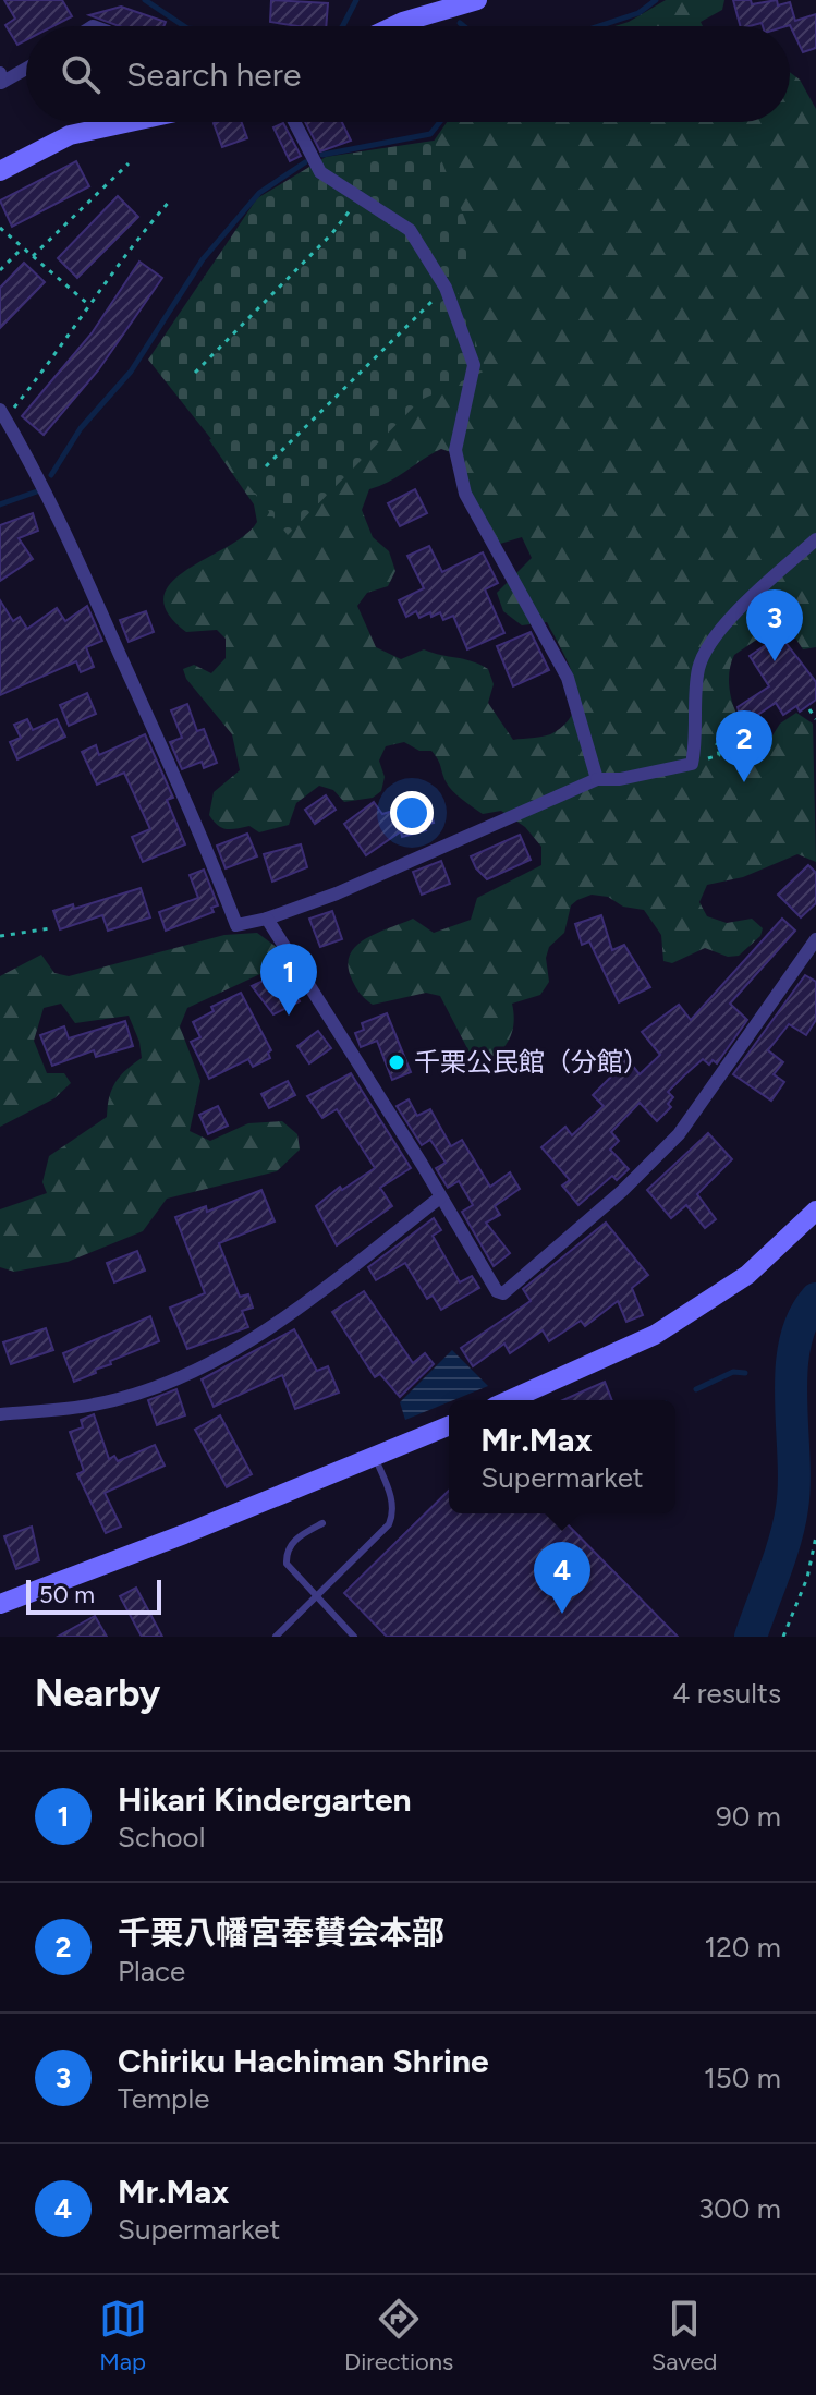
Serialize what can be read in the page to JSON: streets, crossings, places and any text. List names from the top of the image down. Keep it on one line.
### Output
{"places":["千栗公民館（分館）"],"scale_bar":"50 m","page":{"search":"Search here","pins":["3","2","1","4"],"popup":["Mr.Max","Supermarket"],"scale":"50 m","heading":["Nearby","4 results"],"list":[{"mark":"1","name":"Hikari Kindergarten","note":"School","value":"90 m"},{"mark":"2","name":"千栗八幡宮奉賛会本部","note":"Place","value":"120 m"},{"mark":"3","name":"Chiriku Hachiman Shrine","note":"Temple","value":"150 m"},{"mark":"4","name":"Mr.Max","note":"Supermarket","value":"300 m"}],"nav":["Map","Directions","Saved"]}}
